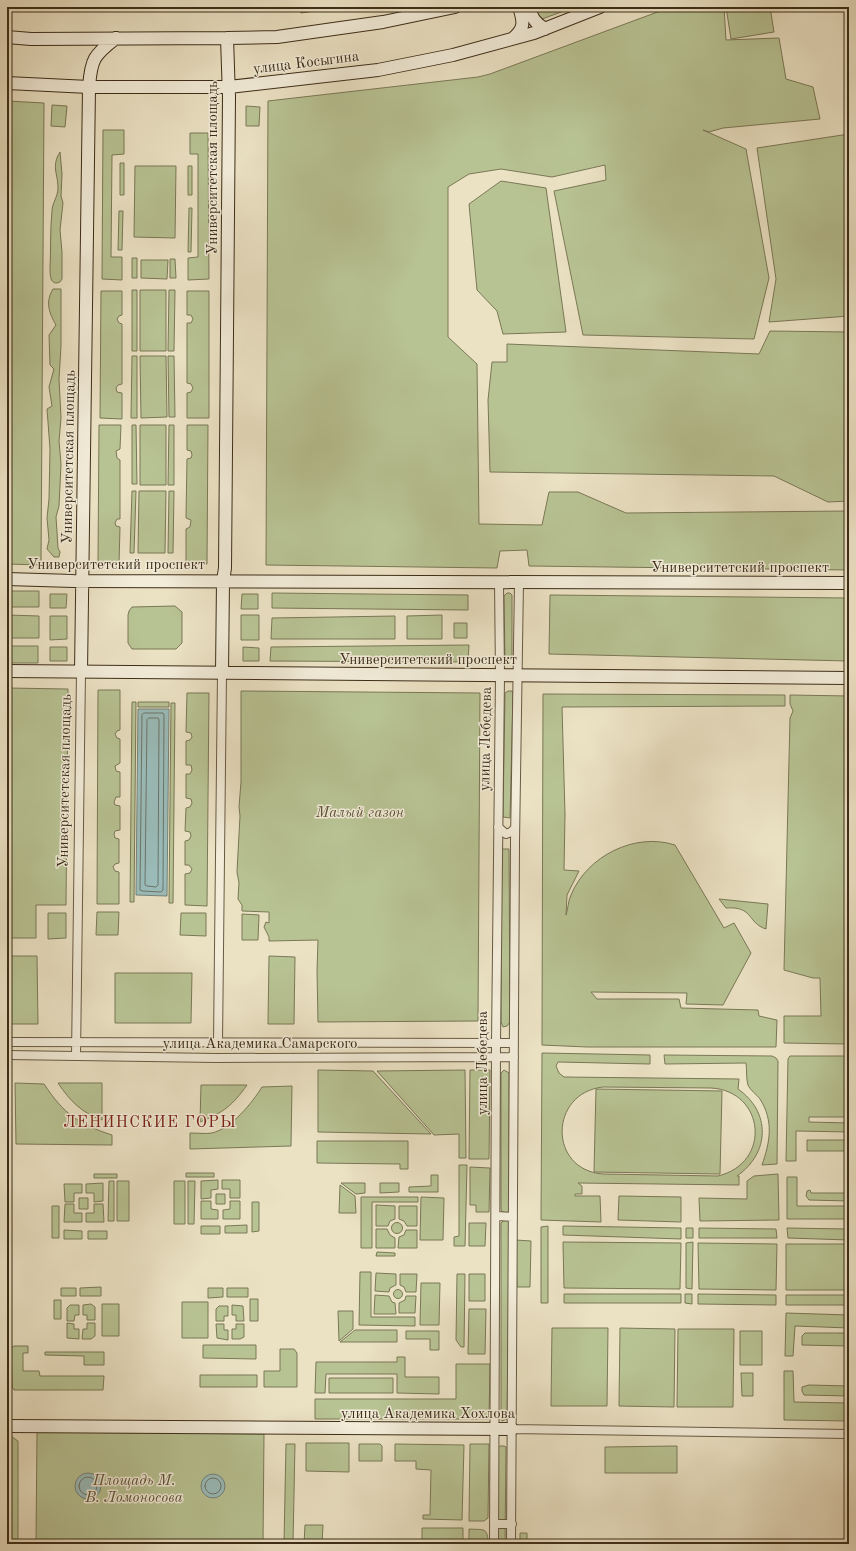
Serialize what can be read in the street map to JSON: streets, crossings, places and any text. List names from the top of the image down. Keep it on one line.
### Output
{"streets":{"main road":["улица Косыгина","Университетская площадь","Университетский проспект","улица Академика Хохлова"],"street":["улица Лебедева","улица Академика Самарского"]},"crossings":[["улица Косыгина","Университетская площадь"],["Университетская площадь","Университетский проспект"],["Университетская площадь","улица Академика Самарского"],["Университетский проспект","улица Лебедева"],["улица Лебедева","улица Академика Самарского"],["улица Лебедева","улица Академика Хохлова"]],"districts":["ЛЕНИНСКИЕ ГОРЫ"],"parks":["Малый газон","Площадь М. В. Ломоносова"]}
